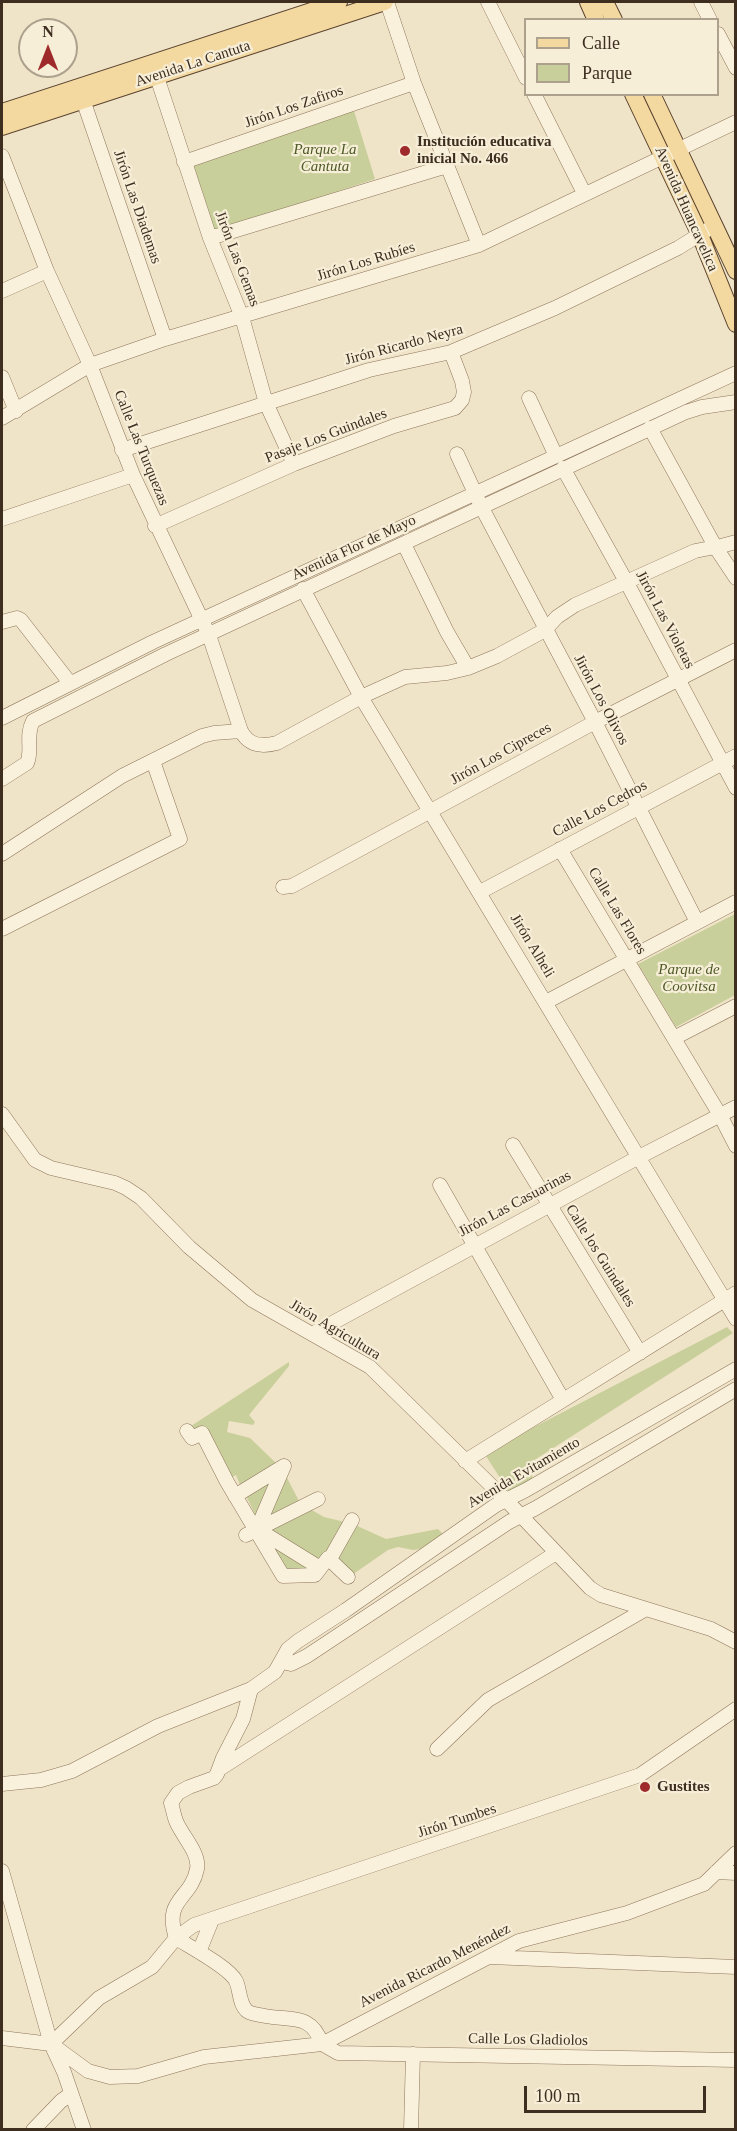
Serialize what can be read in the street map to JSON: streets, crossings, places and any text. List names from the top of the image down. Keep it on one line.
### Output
{"streets":{"main road":["Avenida La Cantuta","Avenida Huancavelica"],"street":["Jirón Los Zafiros","Jirón Las Diademas","Jirón Las Gemas","Jirón Los Rubíes","Jirón Ricardo Neyra","Pasaje Los Guindales","Calle Las Turquezas","Avenida Flor de Mayo","Jirón Las Violetas","Jirón Los Olivos","Jirón Los Cipreces","Calle Los Cedros","Calle Las Flores","Jirón Alheli","Jirón Las Casuarinas","Calle los Guindales","Jirón Agricultura","Avenida Evitamiento","Jirón Tumbes","Avenida Ricardo Menéndez","Calle Los Gladiolos"]},"crossings":[["Avenida La Cantuta","Jirón Las Diademas"],["Avenida La Cantuta","Jirón Las Gemas"],["Jirón Los Zafiros","Jirón Las Gemas"],["Jirón Las Diademas","Jirón Los Rubíes"],["Avenida Huancavelica","Jirón Los Rubíes"],["Avenida Huancavelica","Jirón Ricardo Neyra"],["Jirón Las Gemas","Jirón Los Rubíes"],["Jirón Las Gemas","Jirón Ricardo Neyra"],["Jirón Las Gemas","Pasaje Los Guindales"],["Jirón Los Rubíes","Calle Las Turquezas"],["Jirón Ricardo Neyra","Pasaje Los Guindales"],["Jirón Ricardo Neyra","Calle Las Turquezas"],["Pasaje Los Guindales","Calle Las Turquezas"],["Calle Las Turquezas","Avenida Flor de Mayo"],["Avenida Flor de Mayo","Jirón Las Violetas"],["Avenida Flor de Mayo","Jirón Los Olivos"],["Avenida Flor de Mayo","Jirón Alheli"],["Jirón Las Violetas","Jirón Los Cipreces"],["Jirón Las Violetas","Calle Los Cedros"],["Jirón Los Olivos","Jirón Los Cipreces"],["Jirón Los Olivos","Calle Los Cedros"],["Jirón Los Cipreces","Jirón Alheli"],["Calle Los Cedros","Calle Las Flores"],["Calle Los Cedros","Jirón Alheli"],["Calle Las Flores","Jirón Las Casuarinas"],["Jirón Alheli","Jirón Las Casuarinas"],["Jirón Las Casuarinas","Calle los Guindales"],["Jirón Las Casuarinas","Jirón Agricultura"],["Jirón Agricultura","Avenida Evitamiento"],["Avenida Ricardo Menéndez","Calle Los Gladiolos"]],"parks":["Parque La Cantuta","Parque de Coovitsa"],"places":["Institución educativa inicial No. 466","Gustites"],"legend":["Calle","Parque"],"scale_bar":"100 m","north":"top"}
